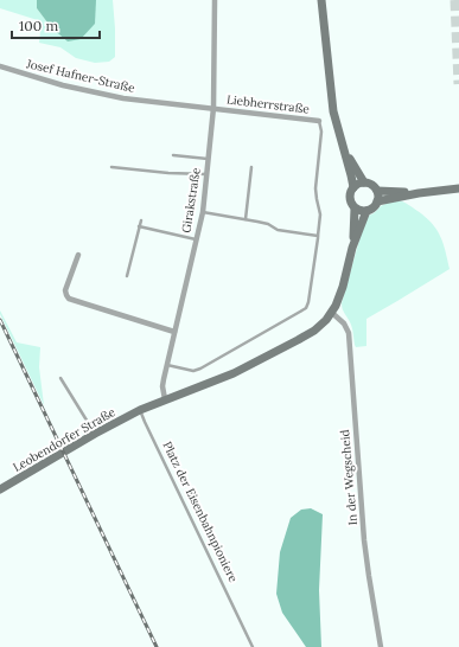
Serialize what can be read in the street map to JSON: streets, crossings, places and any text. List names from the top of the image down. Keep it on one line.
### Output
{"streets":{"main road":["Leobendorfer Straße"],"street":["Josef Hafner-Straße","Liebherrstraße","Girakstraße","In der Wegscheid"],"lane":["Platz der Eisenbahnpioniere"]},"crossings":[["Josef Hafner-Straße","Liebherrstraße"],["Josef Hafner-Straße","Girakstraße"],["Liebherrstraße","Girakstraße"],["Leobendorfer Straße","Platz der Eisenbahnpioniere"]],"scale_bar":"100 m"}
